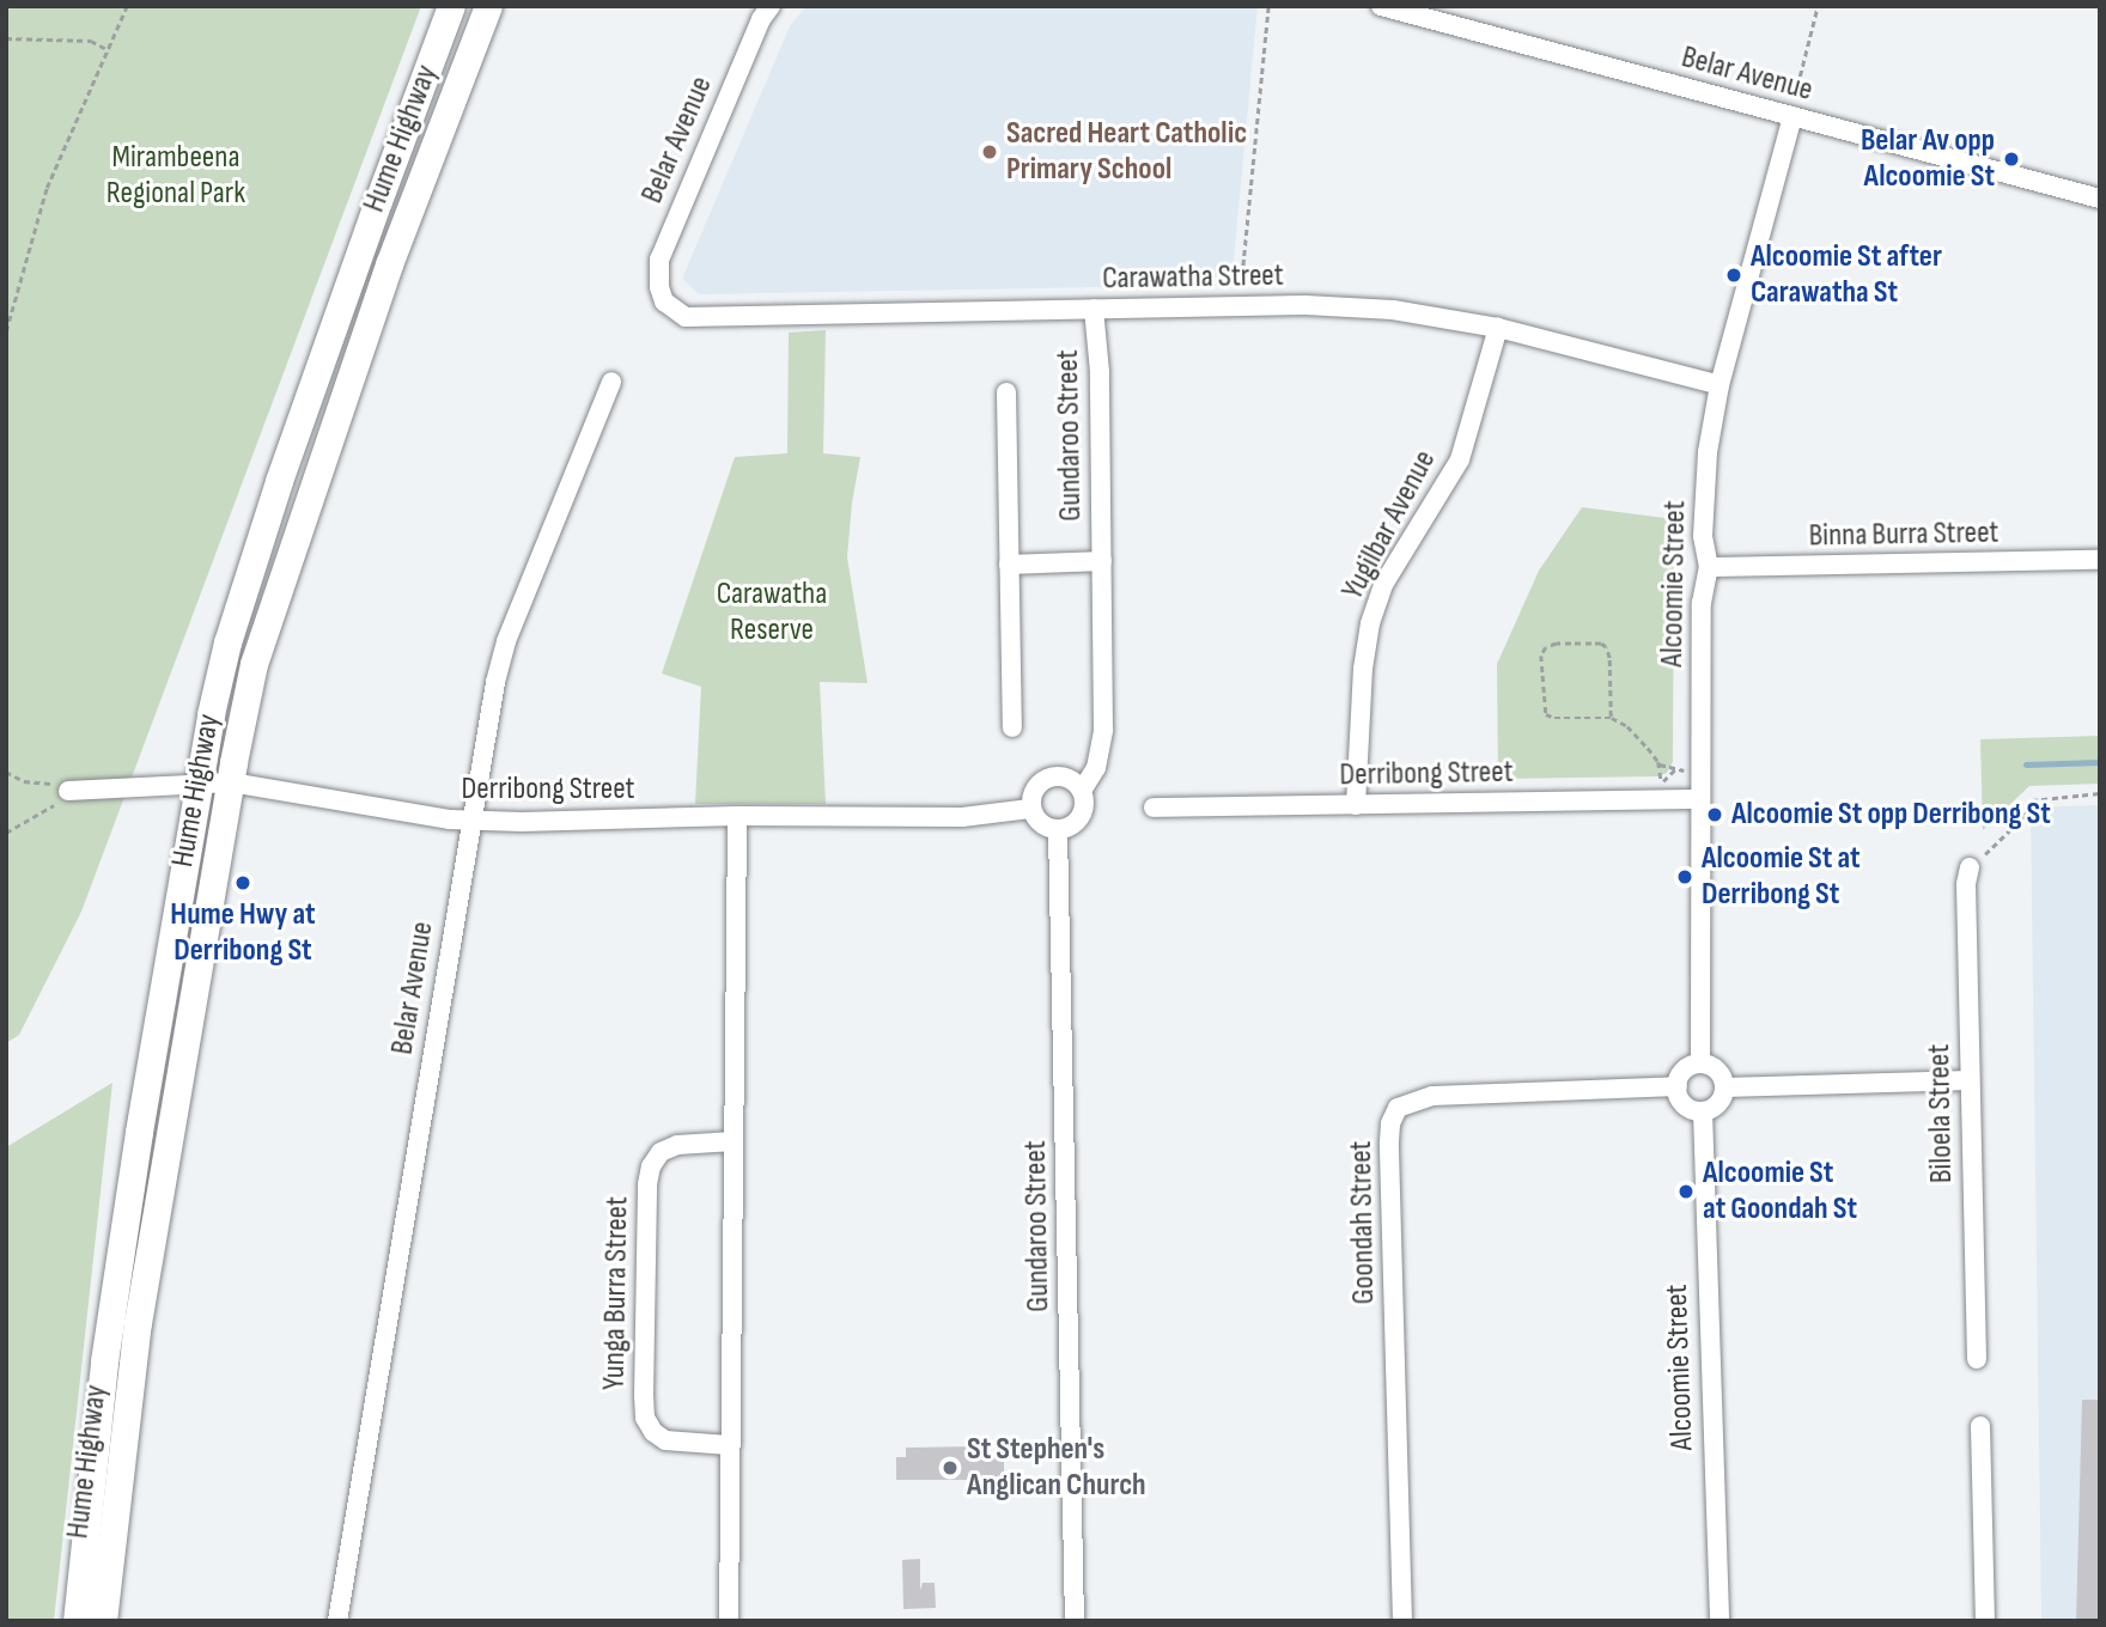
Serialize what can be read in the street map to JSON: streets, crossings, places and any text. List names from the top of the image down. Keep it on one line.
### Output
{"streets":{"highway":["Hume Highway"],"street":["Belar Avenue","Carawatha Street","Gundaroo Street","Yugilbar Avenue","Binna Burra Street","Alcoomie Street","Derribong Street","Biloela Street","Goondah Street","Yunga Burra Street"]},"crossings":[["Belar Avenue","Carawatha Street"],["Belar Avenue","Alcoomie Street"],["Belar Avenue","Derribong Street"],["Hume Highway","Derribong Street"],["Carawatha Street","Gundaroo Street"],["Carawatha Street","Yugilbar Avenue"],["Carawatha Street","Alcoomie Street"],["Gundaroo Street","Derribong Street"],["Yugilbar Avenue","Derribong Street"],["Binna Burra Street","Alcoomie Street"],["Alcoomie Street","Derribong Street"],["Alcoomie Street","Goondah Street"]],"parks":["Mirambeena Regional Park","Carawatha Reserve"],"places":["Sacred Heart Catholic Primary School","Belar Av opp Alcoomie St","Alcoomie St after Carawatha St","Alcoomie St opp Derribong St","Alcoomie St at Derribong St","Hume Hwy at Derribong St","Alcoomie St at Goondah St","St Stephen's Anglican Church"]}
